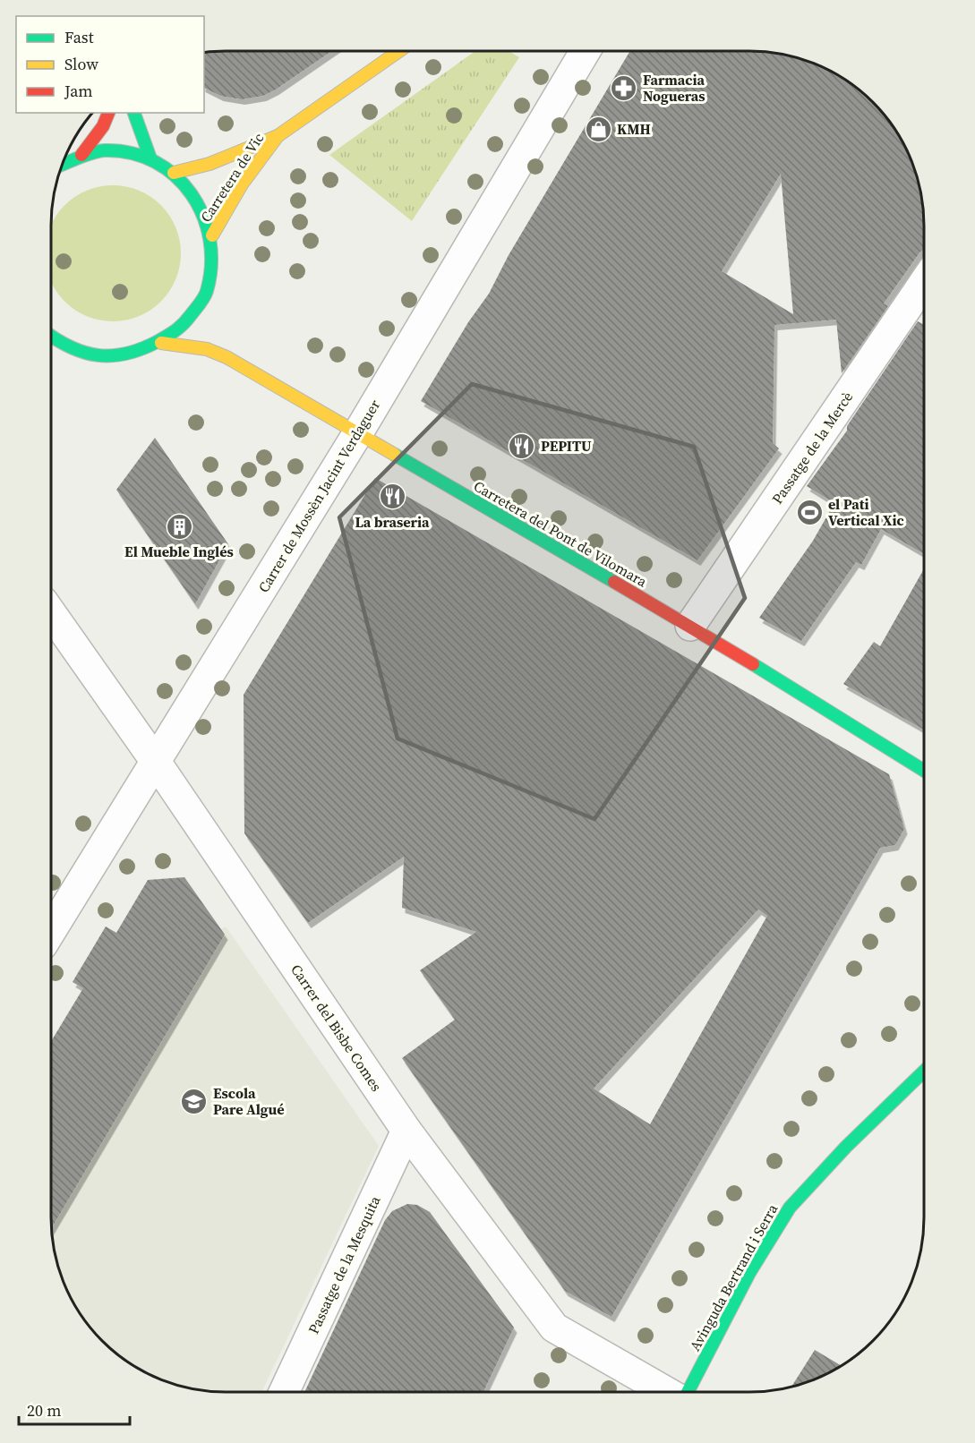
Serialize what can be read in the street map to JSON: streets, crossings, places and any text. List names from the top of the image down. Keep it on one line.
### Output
{"streets":{"street":["Carretera de Vic","Passatge de la Mercè","Carrer de Mossèn Jacint Verdaguer","Carretera del Pont de Vilomara","Carrer del Bisbe Comes","Passatge de la Mesquita","Avinguda Bertrand i Serra"]},"crossings":[["Passatge de la Mercè","Carretera del Pont de Vilomara"],["Carrer de Mossèn Jacint Verdaguer","Carretera del Pont de Vilomara"],["Carrer de Mossèn Jacint Verdaguer","Carrer del Bisbe Comes"],["Carrer del Bisbe Comes","Passatge de la Mesquita"]],"places":{"pharmacy":["Farmacia Nogueras"],"shop":["KMH"],"restaurant":["PEPITU","La braseria"],"sports":["el Pati Vertical Xic"],"building":["El Mueble Inglés"],"school or university":["Escola Pare Algué"]},"legend":["Fast","Slow","Jam"],"scale_bar":"20 m"}
